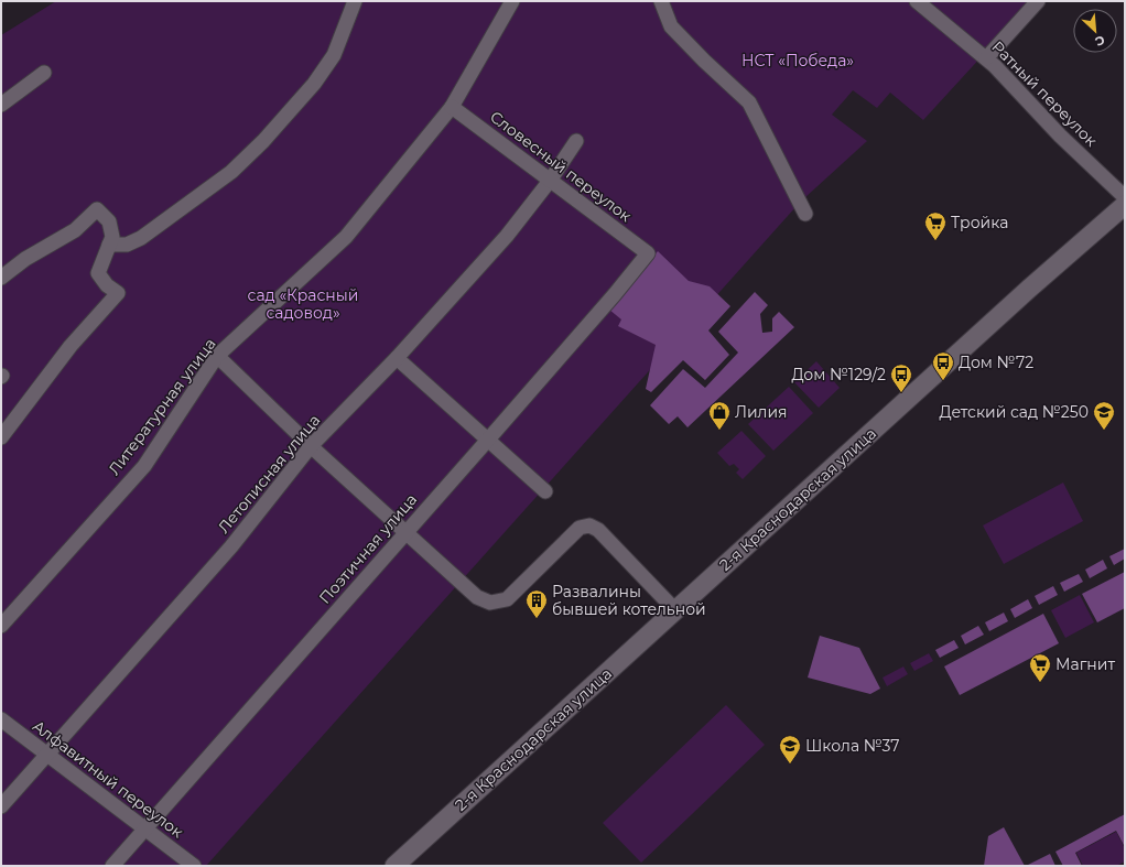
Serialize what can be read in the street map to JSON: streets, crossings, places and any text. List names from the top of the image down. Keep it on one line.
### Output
{"streets":{"street":["Ратный переулок","Словесный переулок","Литературная улица","Летописная улица","2-я Краснодарская улица","Поэтичная улица","Алфавитный переулок"]},"crossings":[["Словесный переулок","Литературная улица"],["Словесный переулок","Летописная улица"],["Словесный переулок","Поэтичная улица"],["Летописная улица","Алфавитный переулок"],["Поэтичная улица","Алфавитный переулок"]],"parks":["НСТ «Победа»","сад «Красный садовод»"],"places":{"supermarket":["Тройка","Магнит"],"bus stop":["Дом №72","Дом №129/2"],"shop":["Лилия"],"school or university":["Детский сад №250","Школа №37"],"building":["Развалины бывшей котельной"]},"north":"bottom right"}
